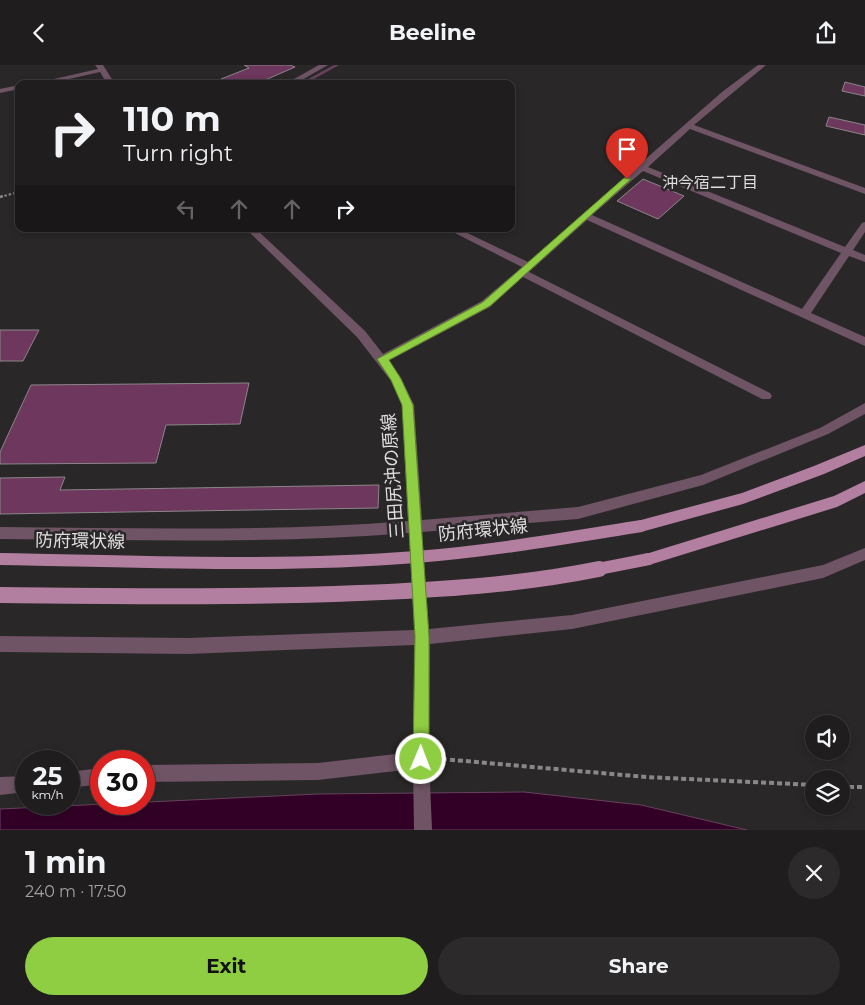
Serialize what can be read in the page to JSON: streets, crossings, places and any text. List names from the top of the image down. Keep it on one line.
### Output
{"streets":{"main road":["防府環状線"],"street":["三田尻沖の原線"]},"districts":["沖今宿二丁目"],"page":{"header":"Beeline","turn":["110 m","Turn right"],"speed":"25 km/h","limit":"30","heading":["1 min","240 m · 17:50"],"buttons":["Exit","Share"]}}
